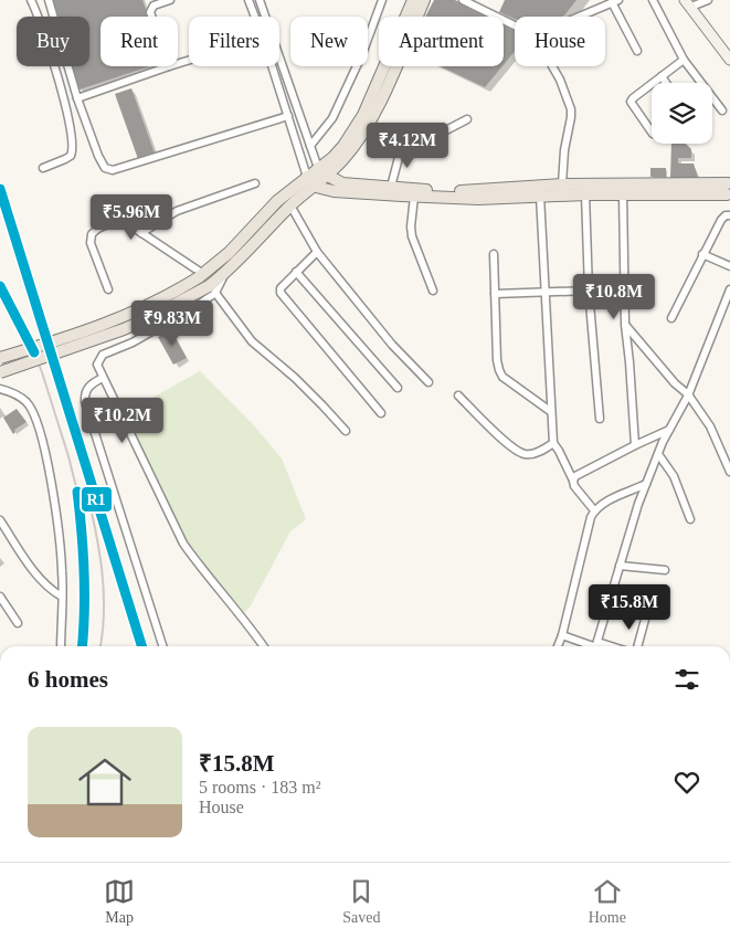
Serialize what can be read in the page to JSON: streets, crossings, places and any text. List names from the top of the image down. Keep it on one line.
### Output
{"lines":["transit line R1"],"page":{"chip":["Buy","Rent","Filters","New","Apartment","House"],"price":["₹4.12M","₹5.96M","₹10.8M","₹9.83M","₹10.2M","₹15.8M"],"heading":"6 homes","list":[{"name":"₹15.8M","note":"5 rooms · 183 m² · House"}],"tabs":["Map","Saved","Home"]}}
